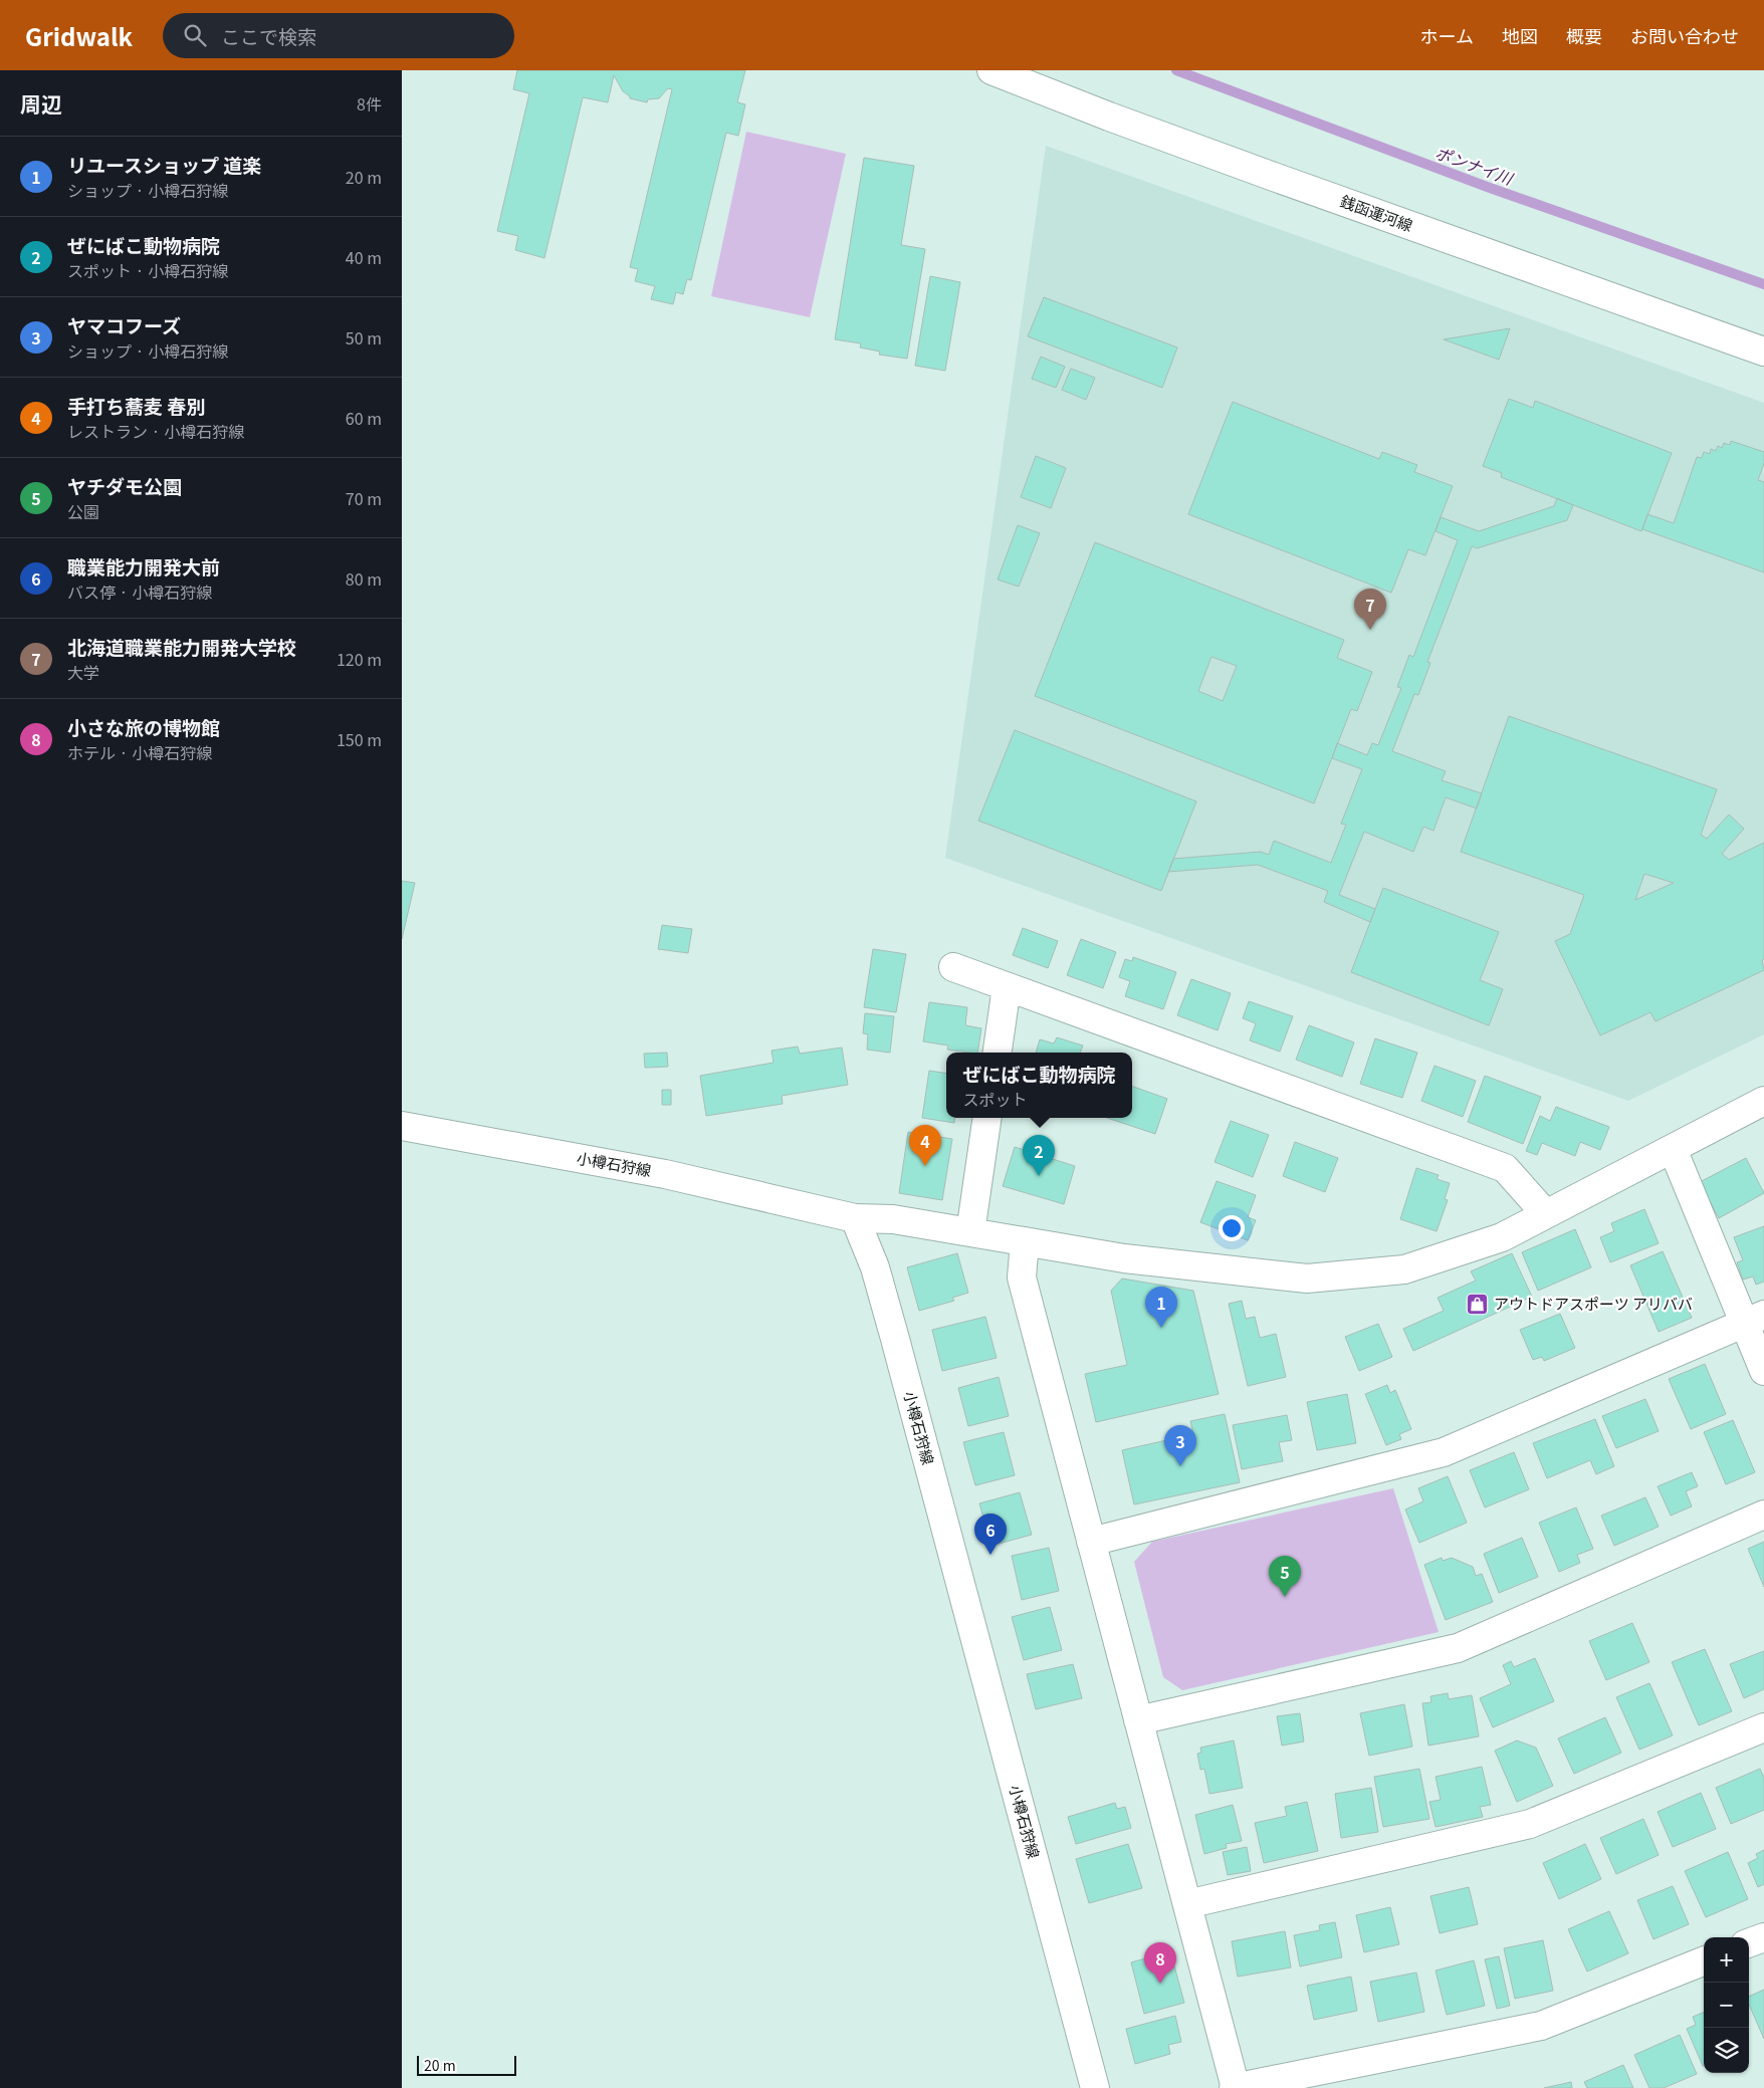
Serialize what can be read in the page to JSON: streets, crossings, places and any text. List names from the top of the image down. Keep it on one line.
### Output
{"streets":{"street":["銭函運河線","小樽石狩線"]},"water":["ポンナイ川"],"places":{"shop":["アウトドアスポーツ アリババ"]},"scale_bar":"20 m","page":{"header":"Gridwalk","search":"ここで検索","nav":["ホーム","地図","概要","お問い合わせ"],"heading":["周辺","8件"],"list":[{"mark":"1","name":"リユースショップ 道楽","note":"ショップ · 小樽石狩線","value":"20 m"},{"mark":"2","name":"ぜにばこ動物病院","note":"スポット · 小樽石狩線","value":"40 m"},{"mark":"3","name":"ヤマコフーズ","note":"ショップ · 小樽石狩線","value":"50 m"},{"mark":"4","name":"手打ち蕎麦 春別","note":"レストラン · 小樽石狩線","value":"60 m"},{"mark":"5","name":"ヤチダモ公園","note":"公園","value":"70 m"},{"mark":"6","name":"職業能力開発大前","note":"バス停 · 小樽石狩線","value":"80 m"},{"mark":"7","name":"北海道職業能力開発大学校","note":"大学","value":"120 m"},{"mark":"8","name":"小さな旅の博物館","note":"ホテル · 小樽石狩線","value":"150 m"}],"pins":["7","4","2","1","3","6","5","8"],"popup":["ぜにばこ動物病院","スポット"],"map_buttons":["+","−"],"scale":"20 m"}}
